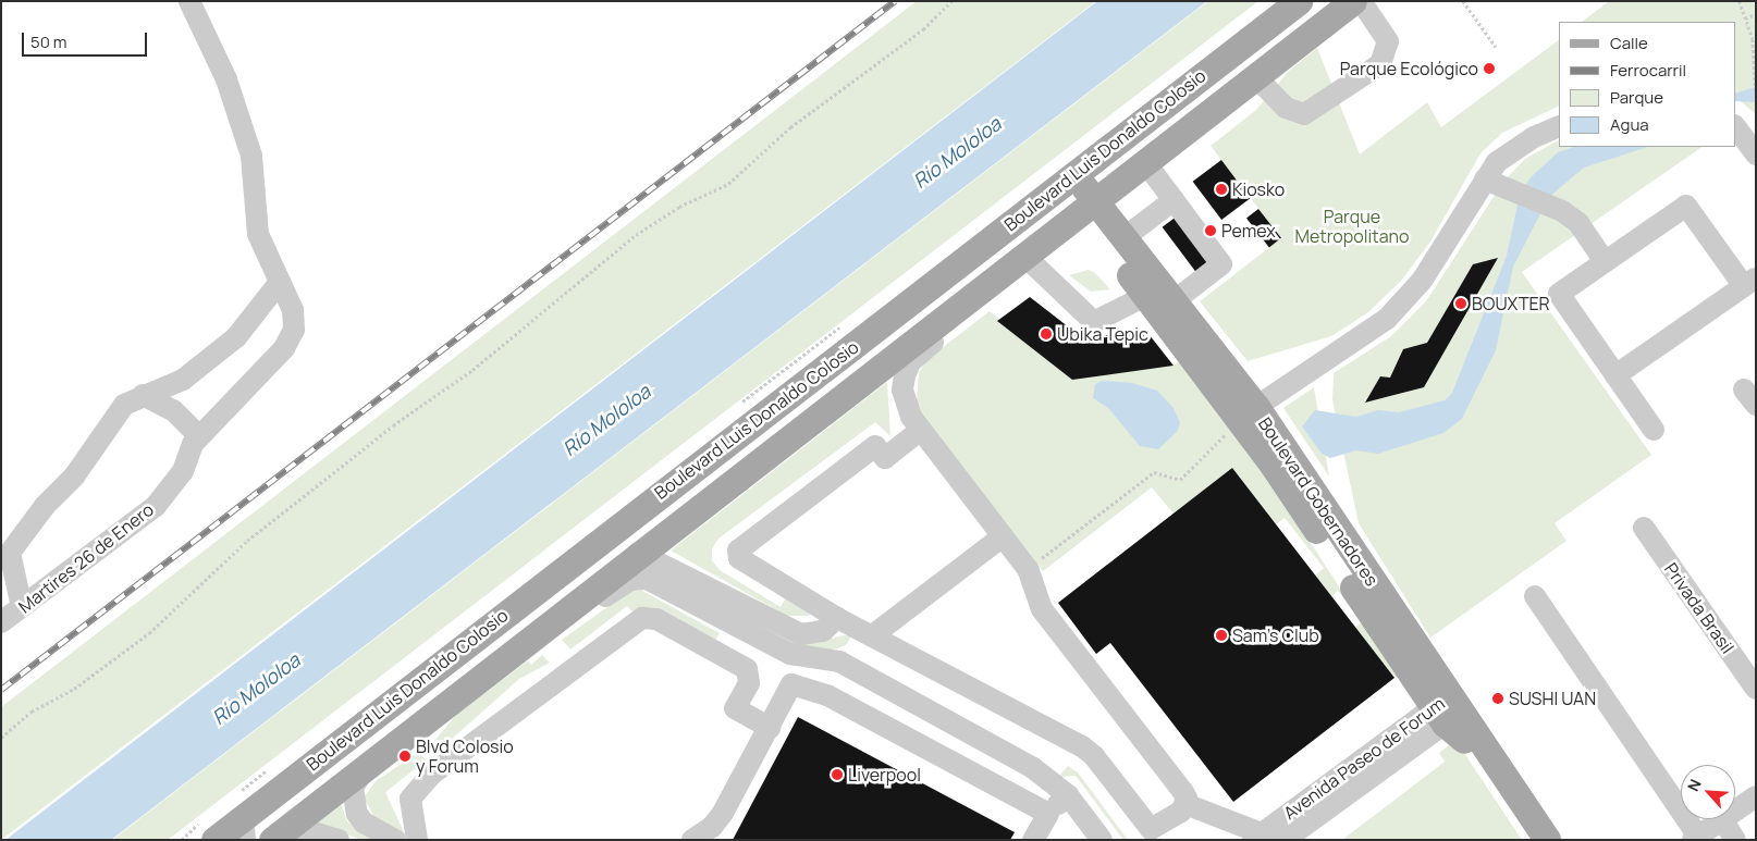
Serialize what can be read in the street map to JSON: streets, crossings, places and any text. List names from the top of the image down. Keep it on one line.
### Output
{"streets":{"main road":["Boulevard Luis Donaldo Colosio","Boulevard Gobernadores"],"street":["Martires 26 de Enero","Privada Brasil","Avenida Paseo de Forum"]},"crossings":[["Boulevard Luis Donaldo Colosio","Boulevard Gobernadores"],["Boulevard Gobernadores","Avenida Paseo de Forum"]],"water":["Río Mololoa"],"parks":["Parque Metropolitano"],"places":["Parque Ecológico","Kiosko","Pemex","BOUXTER","Ubika Tepic","Sam's Club","SUSHI UAN","Blvd Colosio y Forum","Liverpool"],"legend":["Calle","Ferrocarril","Parque","Agua"],"scale_bar":"50 m","north":"top left"}
